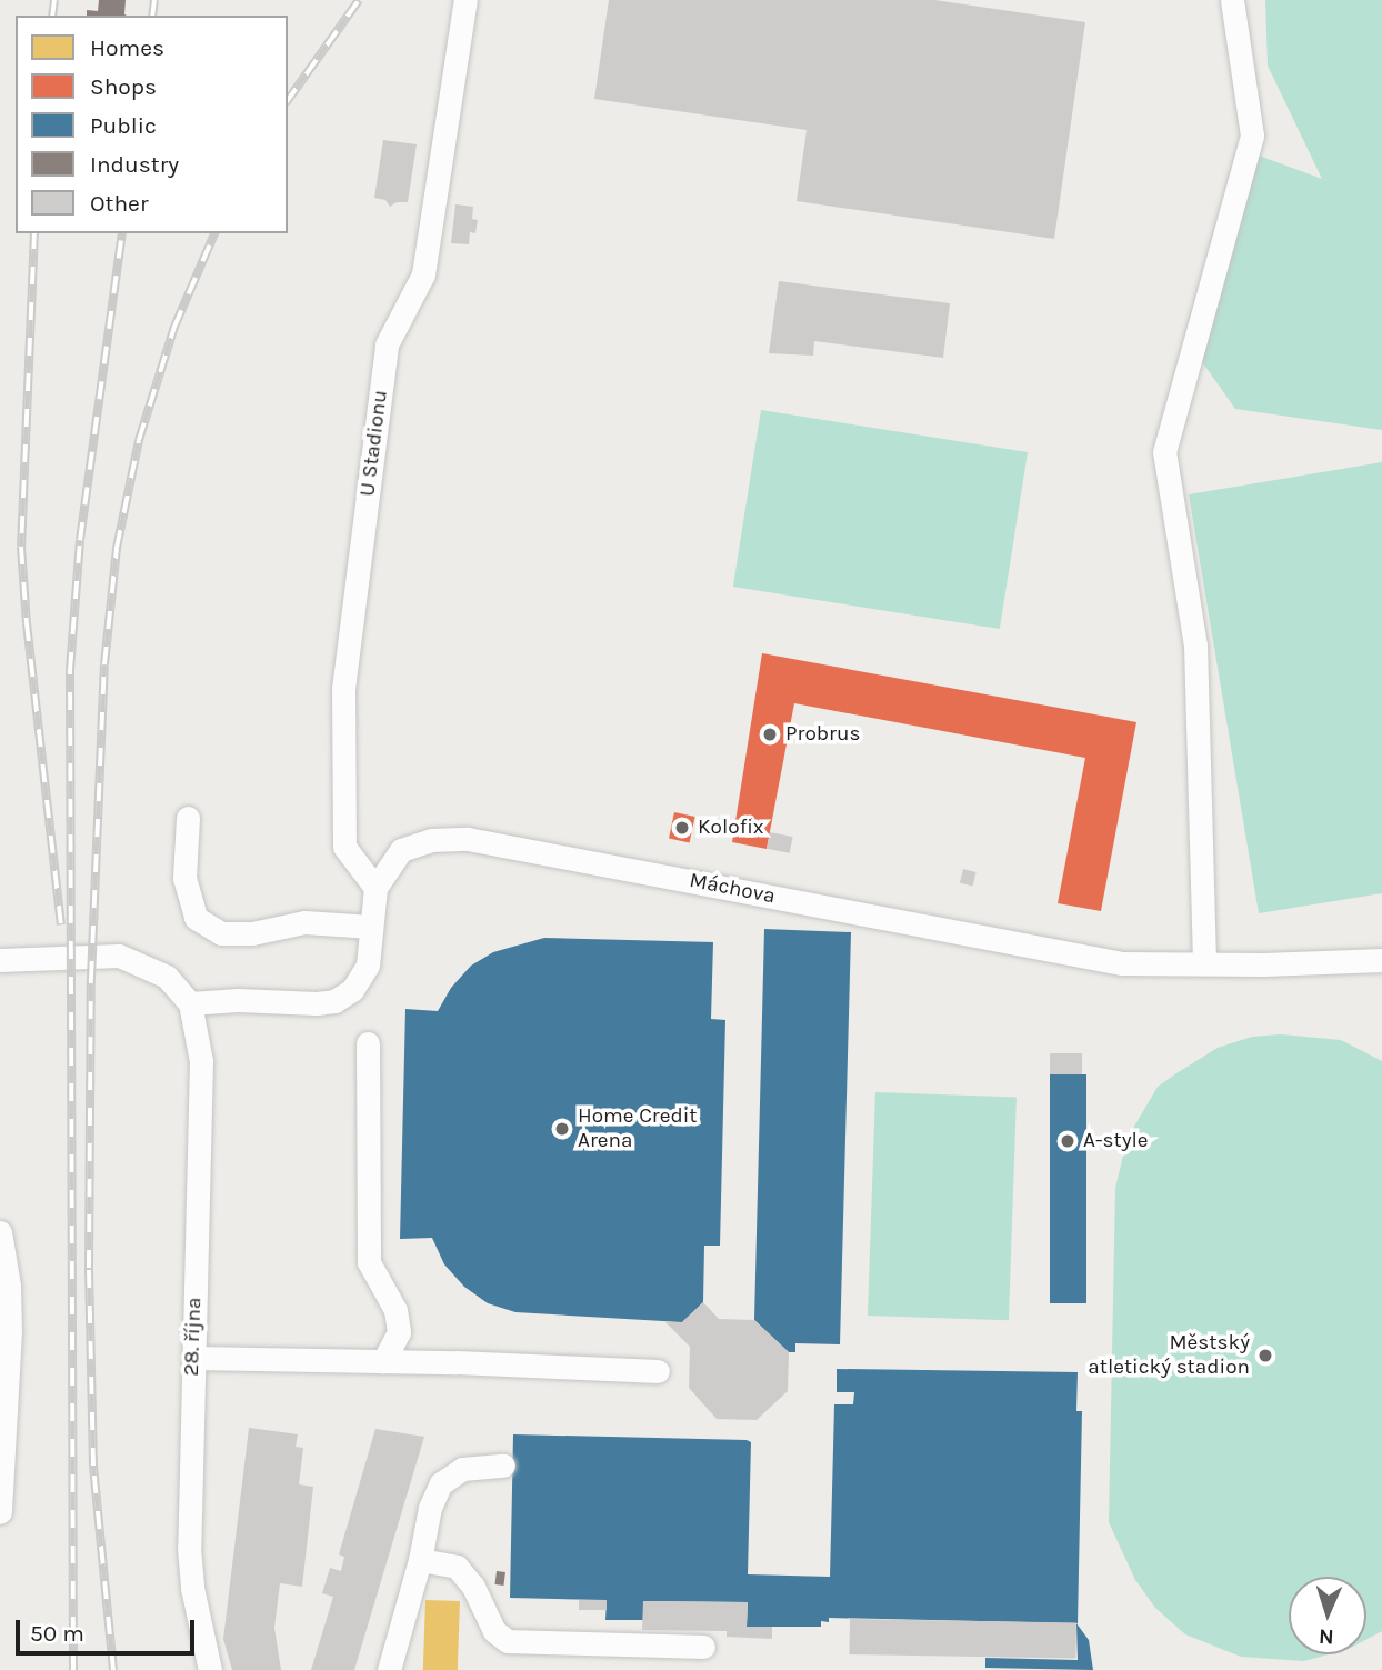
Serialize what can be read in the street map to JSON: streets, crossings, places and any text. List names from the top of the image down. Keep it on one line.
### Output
{"streets":{"street":["U Stadionu","Máchova","28. října"]},"crossings":[["U Stadionu","Máchova"],["Máchova","28. října"]],"places":["Probrus","Kolofix","Home Credit Arena","A-style","Městský atletický stadion"],"legend":["Homes","Shops","Public","Industry","Other"],"scale_bar":"50 m","north":"bottom"}
